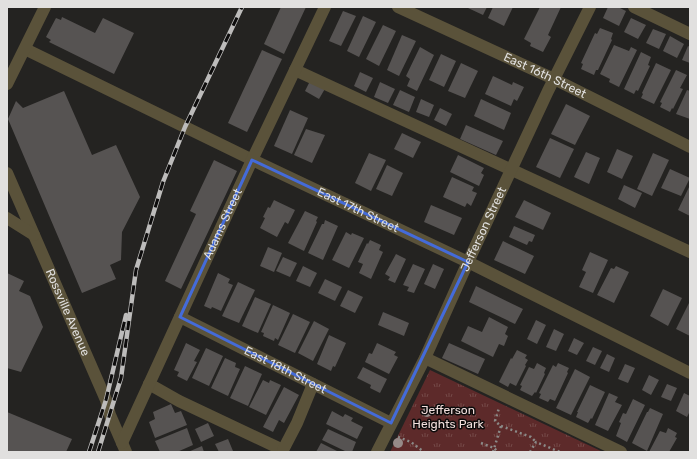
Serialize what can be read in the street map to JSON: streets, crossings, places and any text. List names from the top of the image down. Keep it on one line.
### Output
{"streets":{"street":["East 16th Street","East 17th Street","Adams Street","Jefferson Street","Rossville Avenue","East 18th Street"]},"crossings":[["East 16th Street","Jefferson Street"],["East 17th Street","Adams Street"],["East 17th Street","Jefferson Street"],["Adams Street","Rossville Avenue"],["Adams Street","East 18th Street"],["Jefferson Street","East 18th Street"]],"parks":["Jefferson Heights Park"]}
